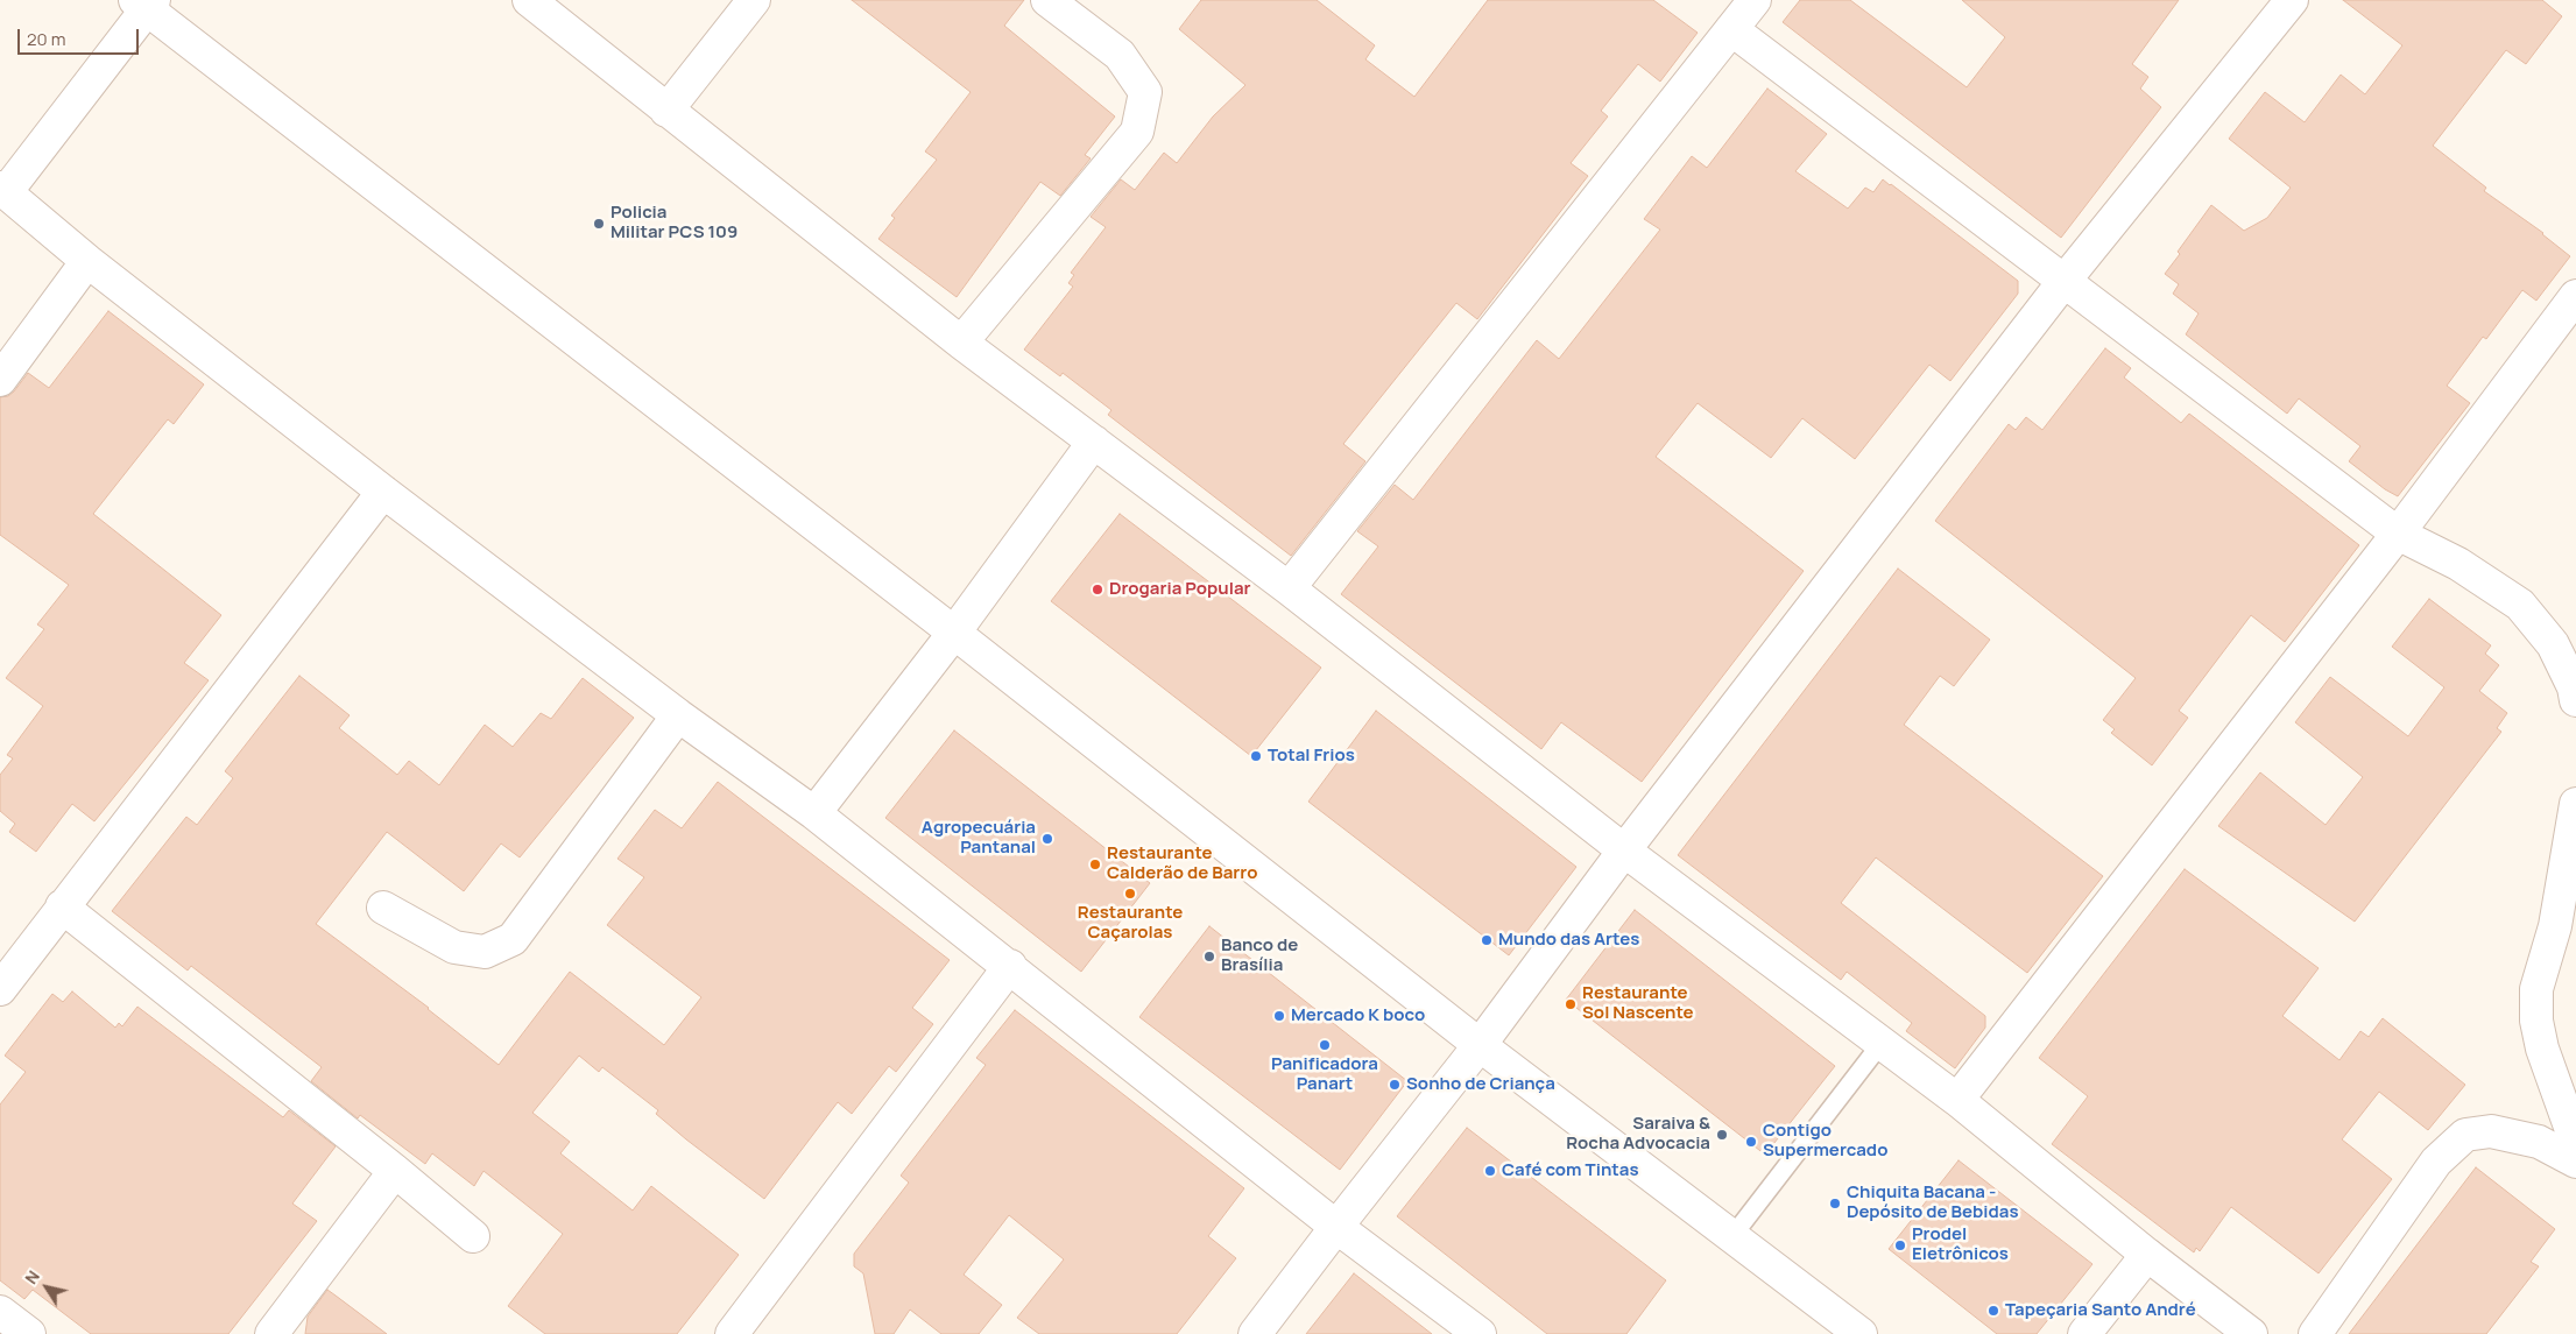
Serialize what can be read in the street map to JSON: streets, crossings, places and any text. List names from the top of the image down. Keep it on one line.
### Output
{"places":["Policia Militar PCS 109","Drogaria Popular","Total Frios","Agropecuária Pantanal","Restaurante Calderão de Barro","Restaurante Caçarolas","Mundo das Artes","Banco de Brasília","Restaurante Sol Nascente","Mercado K boco","Panificadora Panart","Sonho de Criança","Saraiva & Rocha Advocacia","Contigo Supermercado","Café com Tintas","Chiquita Bacana - Depósito de Bebidas","Prodel Eletrônicos","Tapeçaria Santo André"],"scale_bar":"20 m","north":"top left"}
